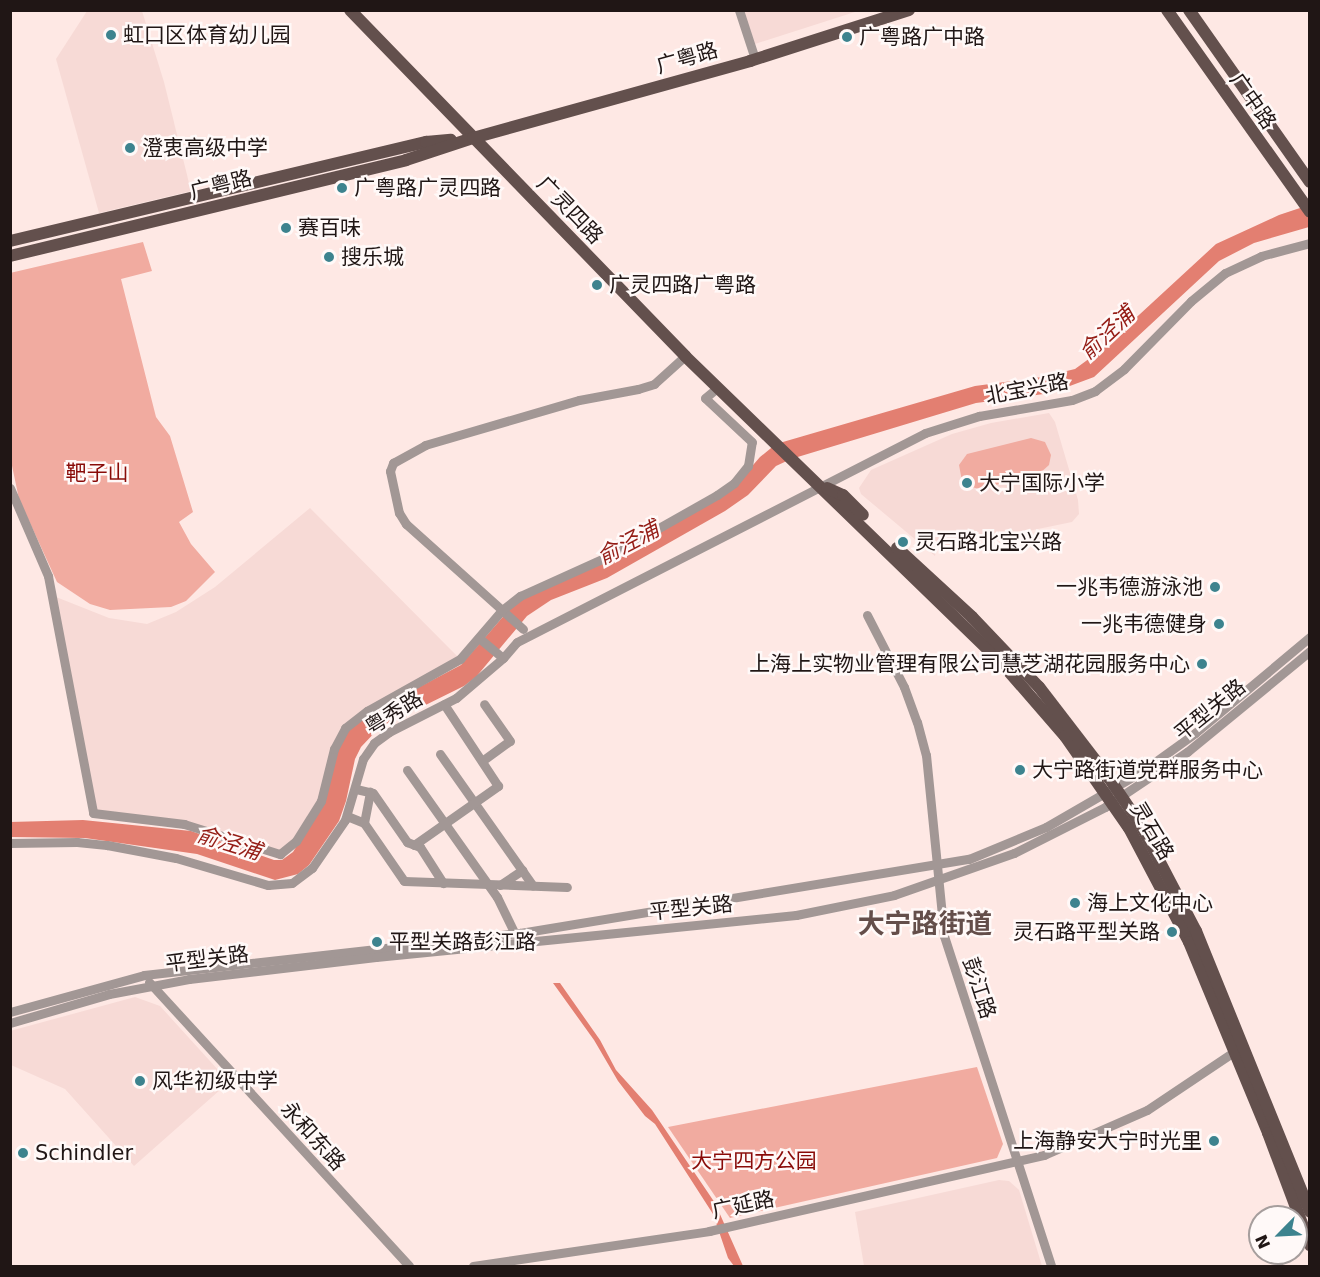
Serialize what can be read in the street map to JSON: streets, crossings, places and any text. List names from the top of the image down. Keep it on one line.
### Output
{"streets":{"main road":["广粤路","广中路","广灵四路","灵石路"],"street":["北宝兴路","平型关路","粤秀路","彭江路","永和东路","广延路"]},"crossings":[["广粤路","广灵四路"],["广灵四路","灵石路"],["北宝兴路","粤秀路"],["北宝兴路","灵石路"],["平型关路","灵石路"],["平型关路","彭江路"],["平型关路","永和东路"],["粤秀路","灵石路"],["灵石路","广延路"],["彭江路","广延路"]],"districts":["大宁路街道"],"water":["俞泾浦"],"parks":["靶子山","大宁四方公园"],"places":["虹口区体育幼儿园","广粤路广中路","澄衷高级中学","广粤路广灵四路","赛百味","搜乐城","广灵四路广粤路","大宁国际小学","灵石路北宝兴路","一兆韦德游泳池","一兆韦德健身","上海上实物业管理有限公司慧芝湖花园服务中心","大宁路街道党群服务中心","海上文化中心","灵石路平型关路","平型关路彭江路","风华初级中学","上海静安大宁时光里","Schindler"],"north":"bottom left"}
